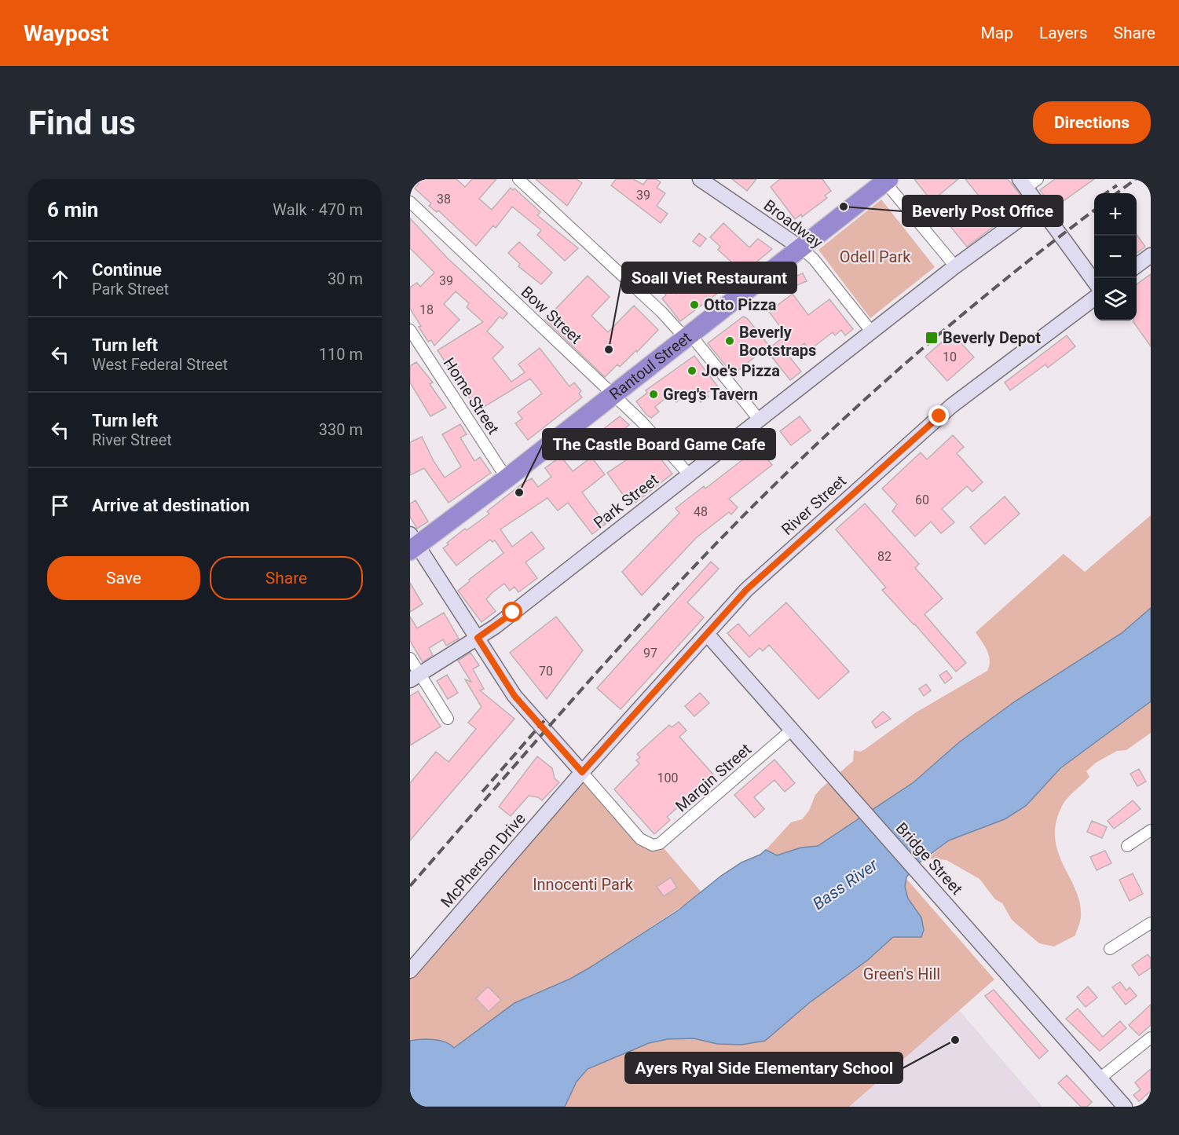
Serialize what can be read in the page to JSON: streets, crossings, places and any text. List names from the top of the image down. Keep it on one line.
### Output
{"streets":{"highway":["Rantoul Street"],"street":["Broadway","Bow Street","Home Street","Park Street","River Street","Margin Street","Bridge Street","McPherson Drive"]},"crossings":[["Broadway","Rantoul Street"],["Broadway","Park Street"],["Bow Street","Rantoul Street"],["Bow Street","Park Street"],["Rantoul Street","Home Street"],["River Street","Margin Street"],["River Street","Bridge Street"],["River Street","McPherson Drive"],["Margin Street","Bridge Street"],["Margin Street","McPherson Drive"]],"water":["Bass River"],"parks":["Odell Park","Innocenti Park","Green's Hill"],"places":{"other":["Beverly Post Office","Otto Pizza","Beverly Bootstraps","Soall Viet Restaurant","Joe's Pizza","Greg's Tavern","The Castle Board Game Cafe","Ayers Ryal Side Elementary School"],"transit":["Beverly Depot"]},"house_numbers":["39","38","39","18","10","60","48","82","97","70","100"],"page":{"header":"Waypost","nav":["Map","Layers","Share"],"buttons":["Directions",["Save","Share"]],"title":"Find us","heading":["6 min","Walk · 470 m"],"map_buttons":["+","−"],"list":[["Continue","Park Street","30 m"],["Turn left","West Federal Street","110 m"],["Turn left","River Street","330 m"],"Arrive at destination"]}}
